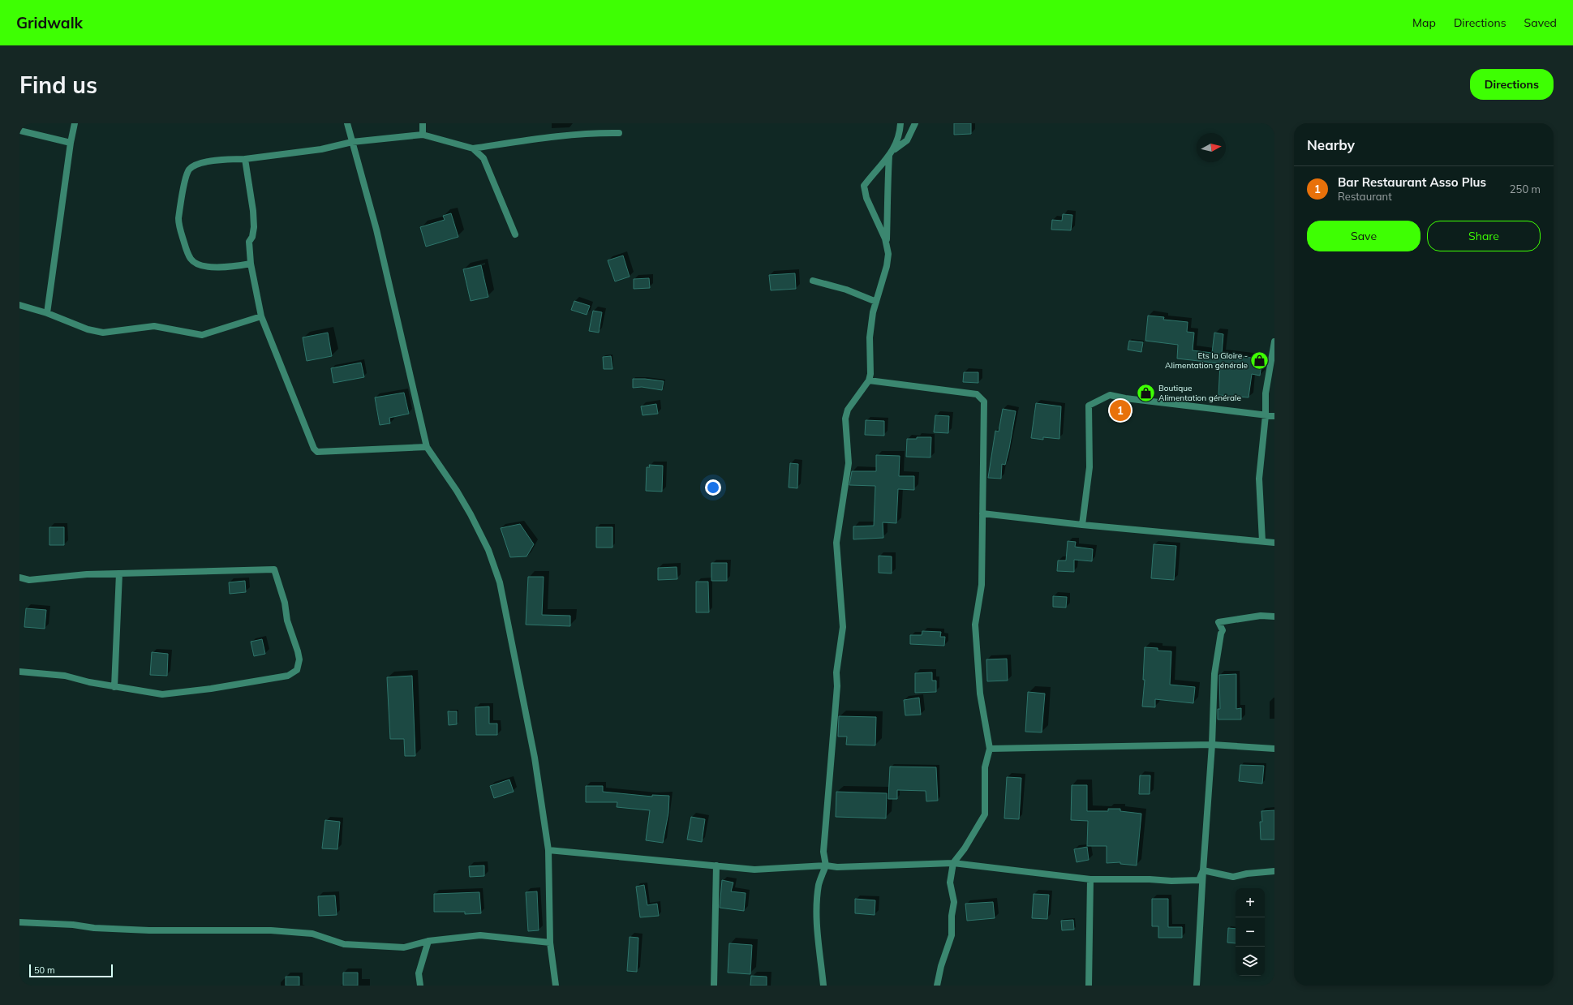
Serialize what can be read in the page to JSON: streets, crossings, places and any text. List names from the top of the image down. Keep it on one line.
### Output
{"places":{"shop":["Ets la Gloire - Alimentation générale","Boutique Alimentation générale"]},"scale_bar":"50 m","north":"right","page":{"header":"Gridwalk","nav":["Map","Directions","Saved"],"buttons":["Directions",["Save","Share"]],"title":"Find us","heading":"Nearby","list":[{"mark":"1","name":"Bar Restaurant Asso Plus","note":"Restaurant","value":"250 m"}],"pins":"1","map_buttons":["+","−"],"scale":"50 m"}}
